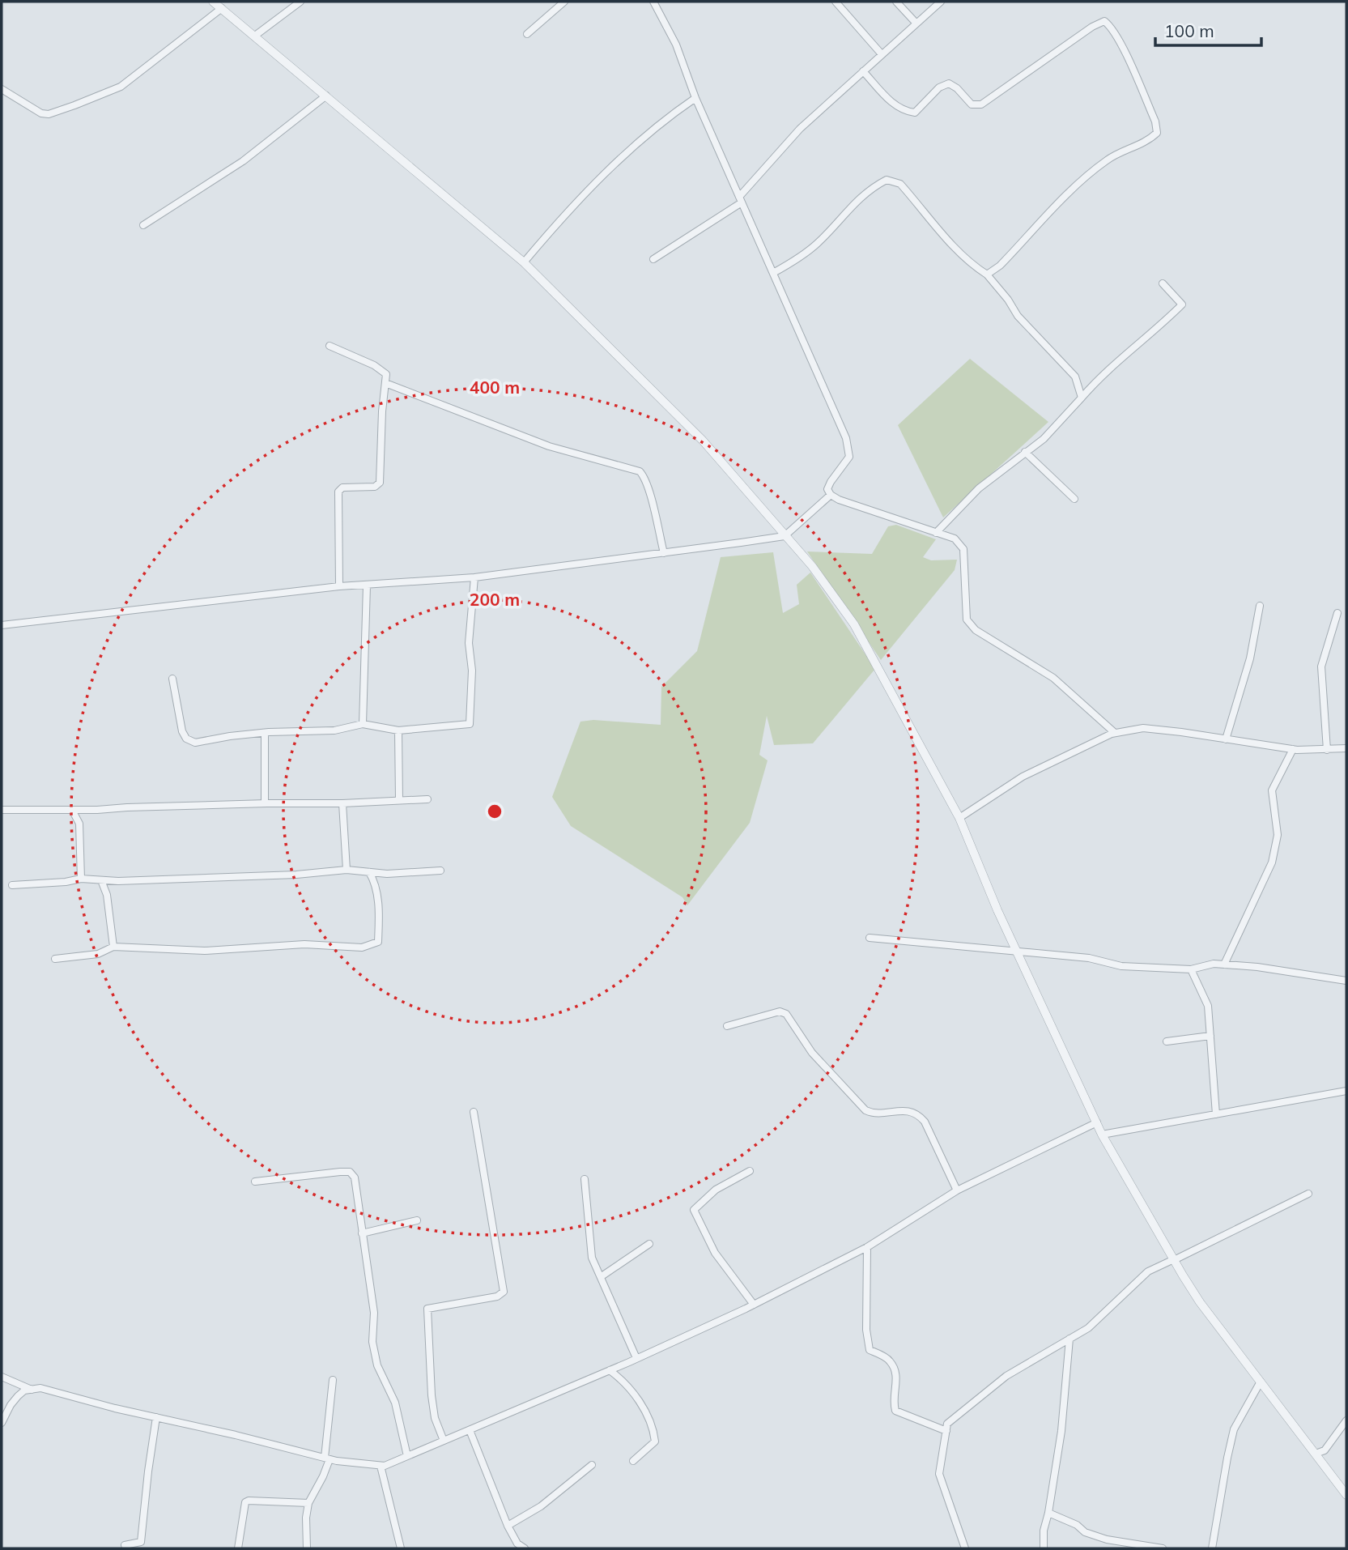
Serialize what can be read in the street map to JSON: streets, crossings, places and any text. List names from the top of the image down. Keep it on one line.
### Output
{"scale_bar":"100 m","rings":["400 m","200 m"]}
